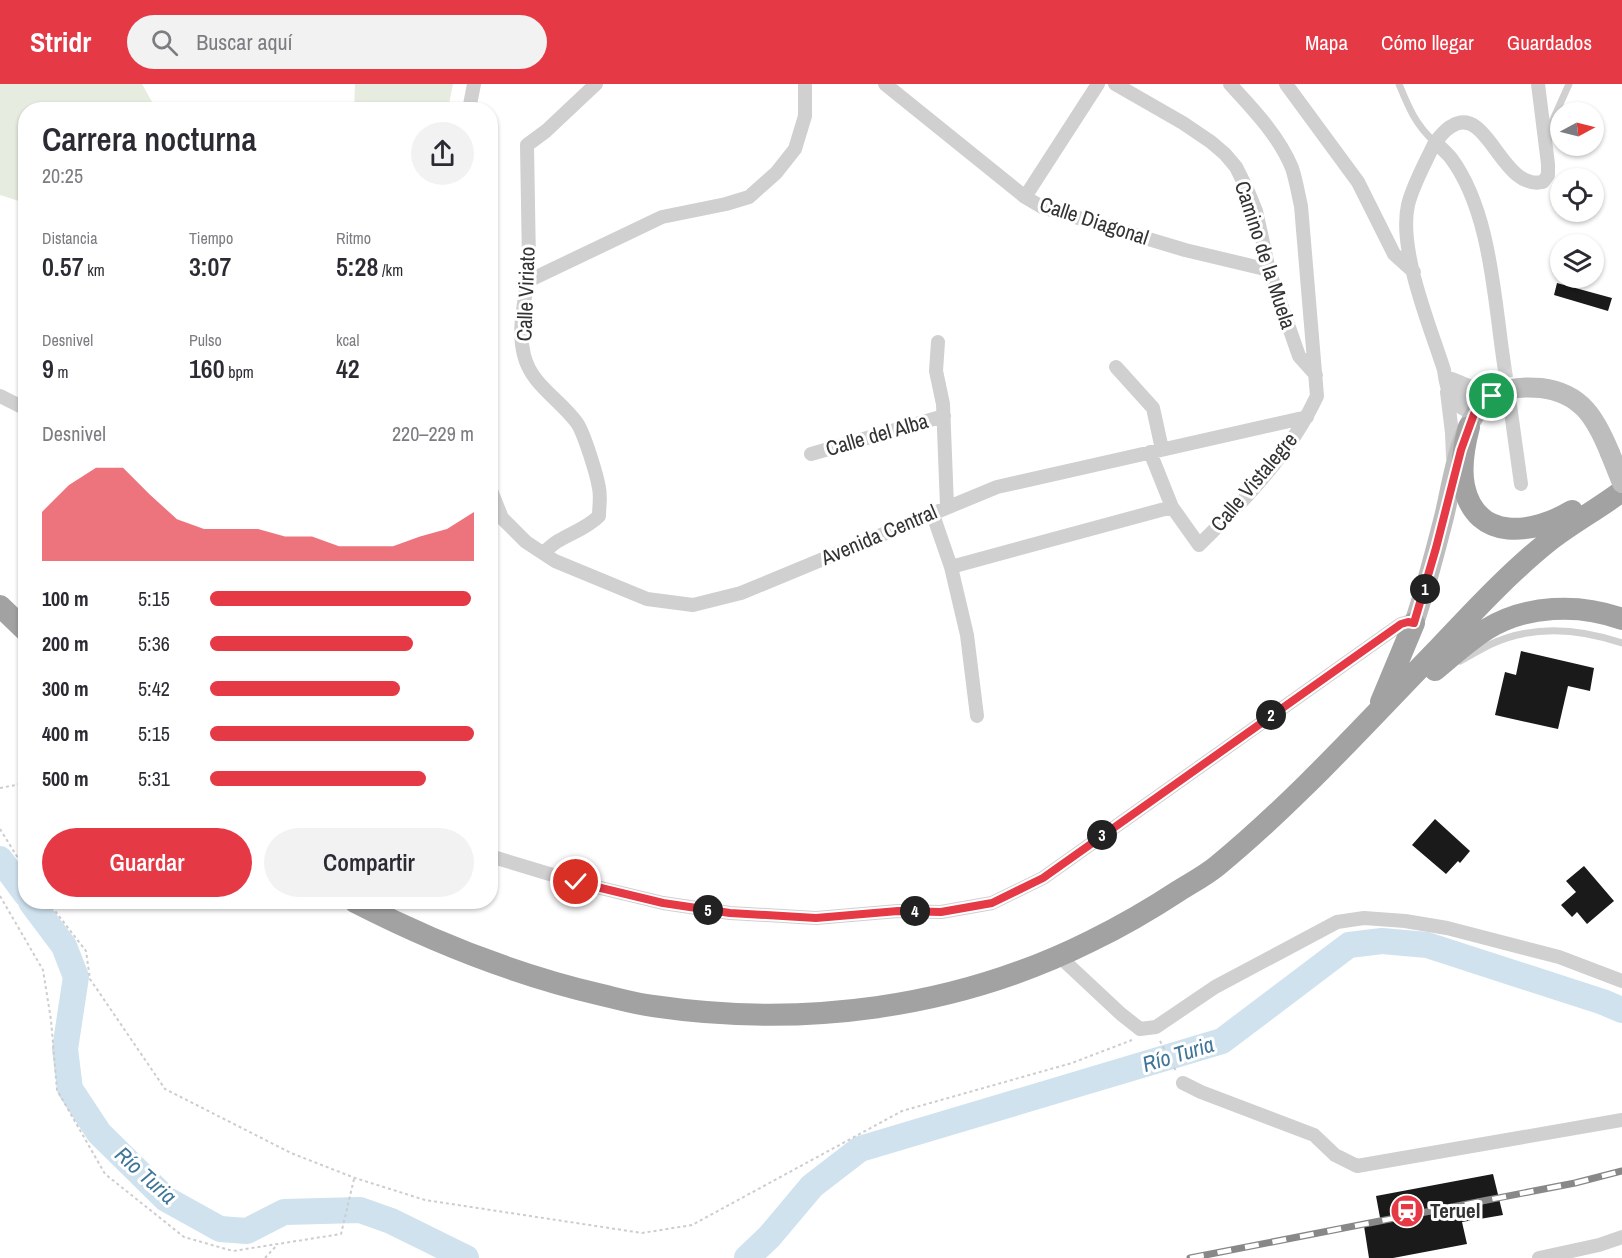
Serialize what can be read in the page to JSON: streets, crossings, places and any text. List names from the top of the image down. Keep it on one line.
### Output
{"streets":{"street":["Calle Diagonal","Camino de la Muela","Calle Viriato","Calle del Alba","Calle Vistalegre","Avenida Central"]},"crossings":[["Calle Diagonal","Camino de la Muela"],["Camino de la Muela","Calle Vistalegre"],["Calle Viriato","Avenida Central"],["Calle Vistalegre","Avenida Central"]],"water":["Río Turia"],"places":{"station":["Teruel"]},"north":"right","page":{"header":"Stridr","search":"Buscar aquí","nav":["Mapa","Cómo llegar","Guardados"],"heading":["Carrera nocturna","20:25"],"stats":[["Distancia","0.57 km"],["Tiempo","3:07"],["Ritmo","5:28 /km"],["Desnivel","9 m"],["Pulso","160 bpm"],["kcal","42"]],"chart":["Desnivel","220–229 m"],"pins":["1","2","3","5","4"],"list":[{"name":"100 m","note":"5:15"},{"name":"200 m","note":"5:36"},{"name":"300 m","note":"5:42"},{"name":"400 m","note":"5:15"},{"name":"500 m","note":"5:31"}],"buttons":["Guardar","Compartir"]}}
